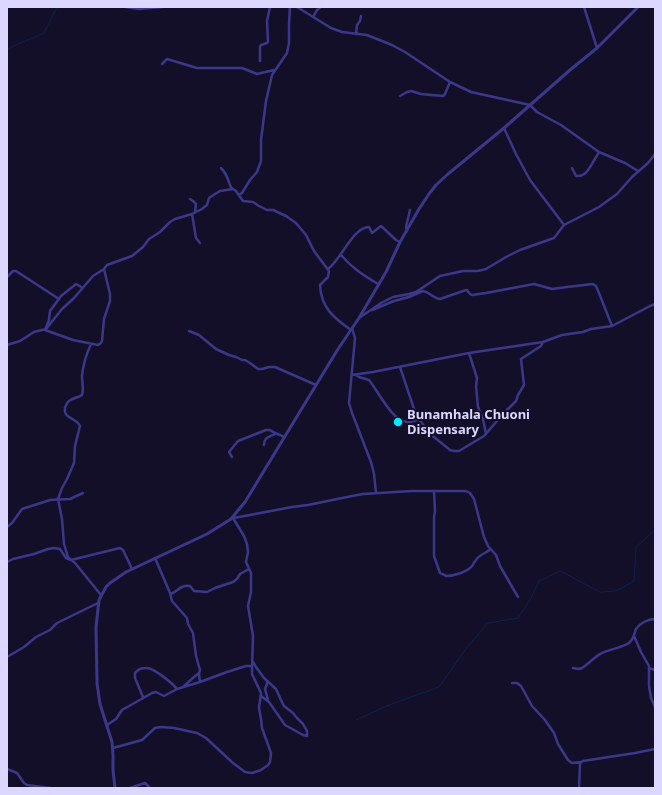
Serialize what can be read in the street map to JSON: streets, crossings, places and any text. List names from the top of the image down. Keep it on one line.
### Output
{"places":["Bunamhala Chuoni Dispensary"]}
